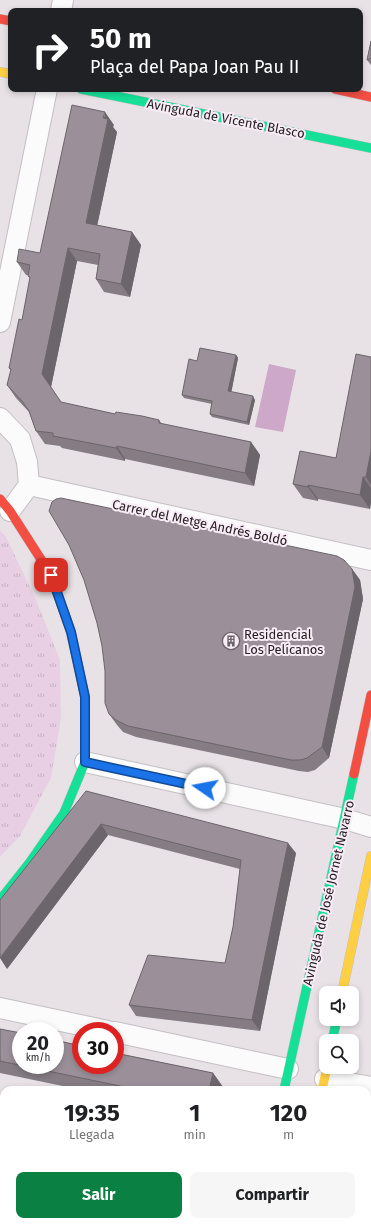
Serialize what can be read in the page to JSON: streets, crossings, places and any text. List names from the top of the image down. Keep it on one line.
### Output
{"streets":{"street":["Avinguda de Vicente Blasco","Carrer del Metge Andrés Boldó","Avinguda de José Jornet Navarro"]},"places":{"building":["Residencial Los Pelícanos"]},"page":{"turn":["50 m","Plaça del Papa Joan Pau II"],"speed":"20 km/h","limit":"30","eta":["19:35","Llegada","1","min","120","m"],"buttons":["Salir","Compartir"]}}
